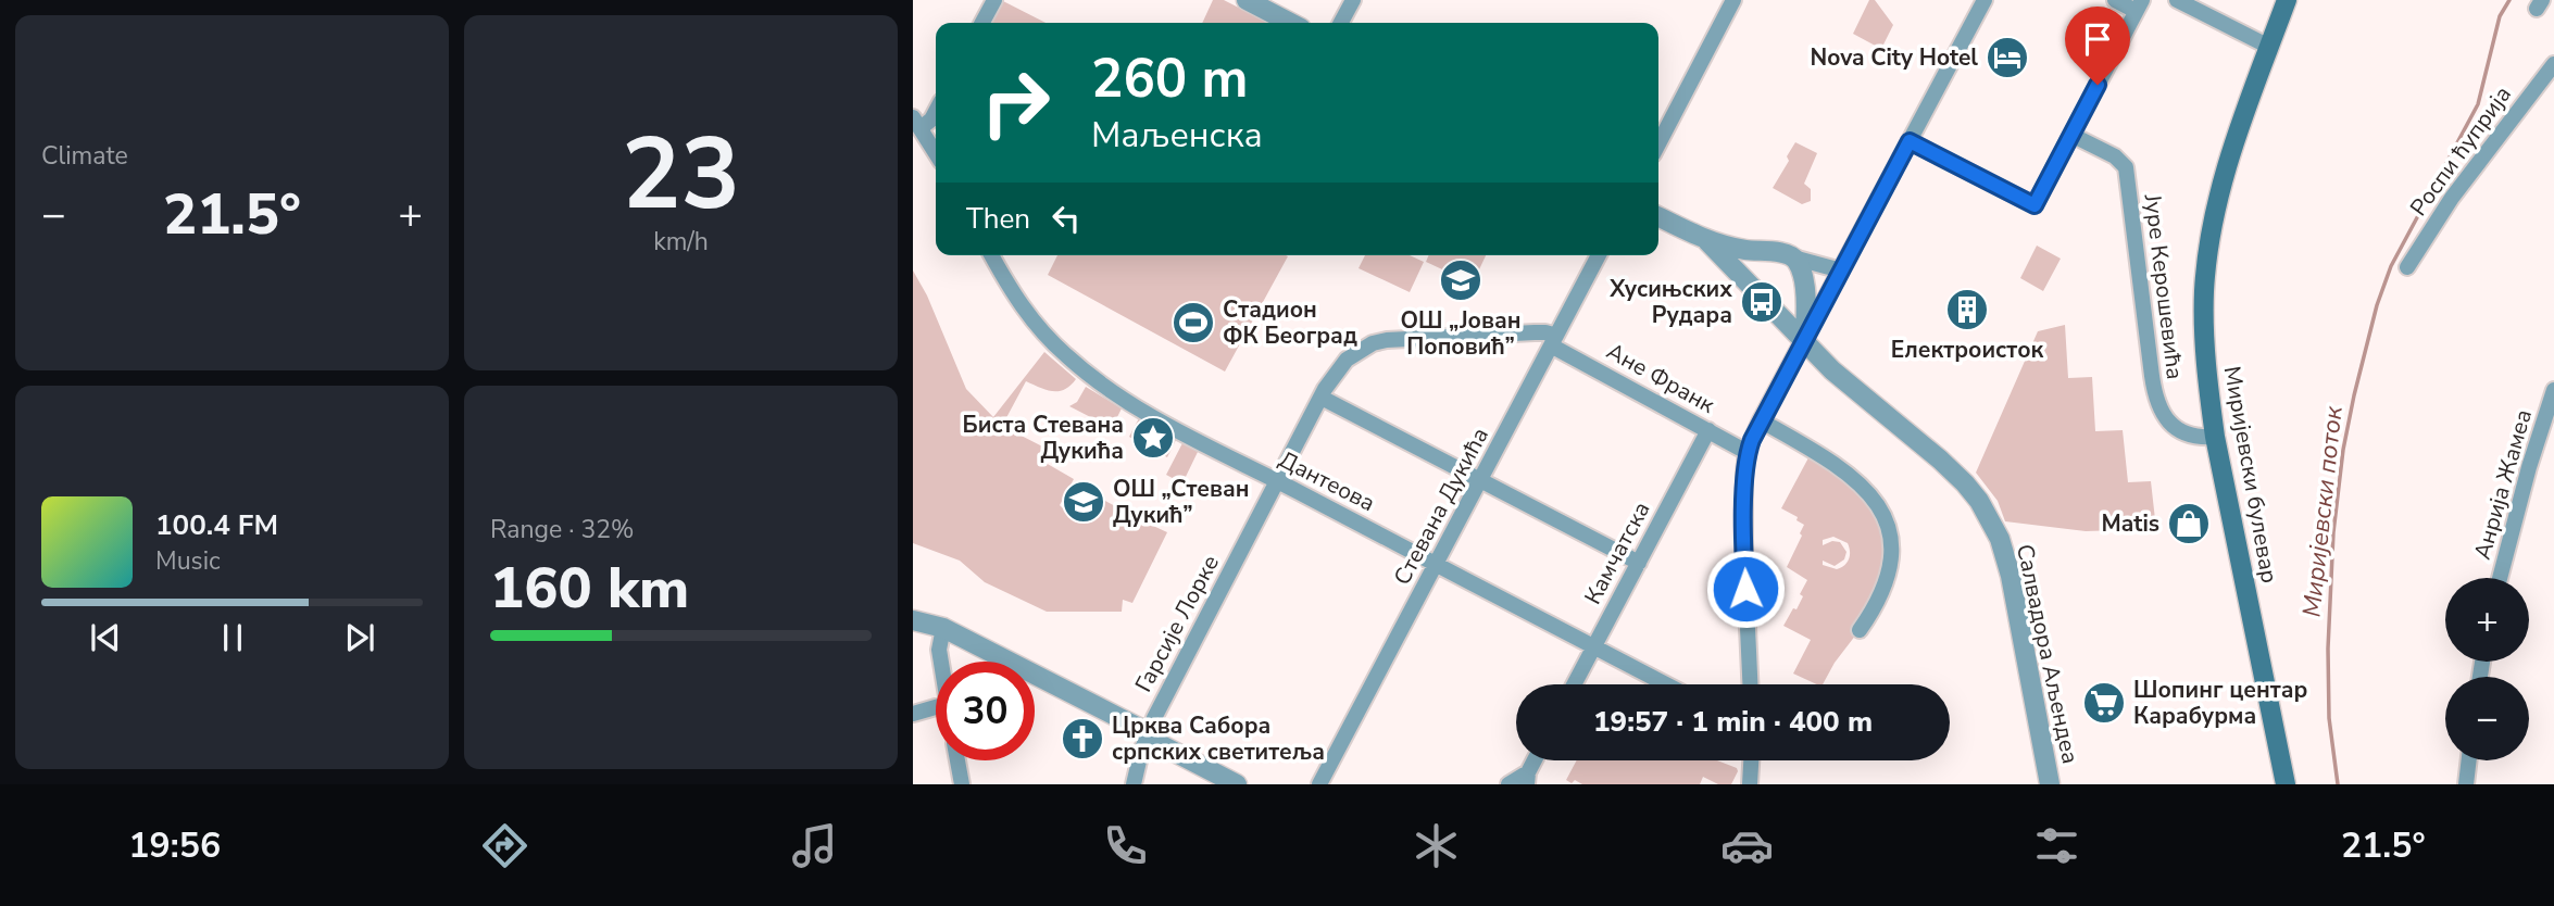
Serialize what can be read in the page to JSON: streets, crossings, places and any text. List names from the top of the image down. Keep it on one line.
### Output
{"streets":{"main road":["Миријевски булевар"],"street":["Роспи ћуприја","Јуре Керошевића","Ане Франк","Дантеова","Анрија Жамеа","Стевана Дукића","Камчатска","Гарсије Лорке","Салвадора Аљендеа"]},"crossings":[["Јуре Керошевића","Миријевски булевар"],["Ане Франк","Стевана Дукића"],["Ане Франк","Камчатска"],["Ане Франк","Гарсије Лорке"],["Дантеова","Стевана Дукића"],["Дантеова","Камчатска"],["Дантеова","Гарсије Лорке"],["Стевана Дукића","Гарсије Лорке"]],"water":["Миријевски поток"],"places":{"hotel":["Nova City Hotel"],"school or university":["ОШ „Јован Поповић”","ОШ „Стеван Дукић”"],"bus stop":["Хусињских Рудара"],"building":["Електроисток"],"sports":["Стадион ФК Београд"],"place":["Биста Стевана Дукића"],"shop":["Matis"],"supermarket":["Шопинг центар Карабурма"],"church":["Црква Сабора српских светитеља"]},"page":{"tile":["Climate",["23","km/h"],["Range · 32%","160 km"]],"turn":["260 m","Маљенска"],"then":"Then","heat":["−","21.5°","+"],"song":["100.4 FM","Music"],"map_buttons":["+","−"],"limit":"30","trip":"19:57 · 1 min · 400 m","tabs":["19:56","21.5°"]}}
